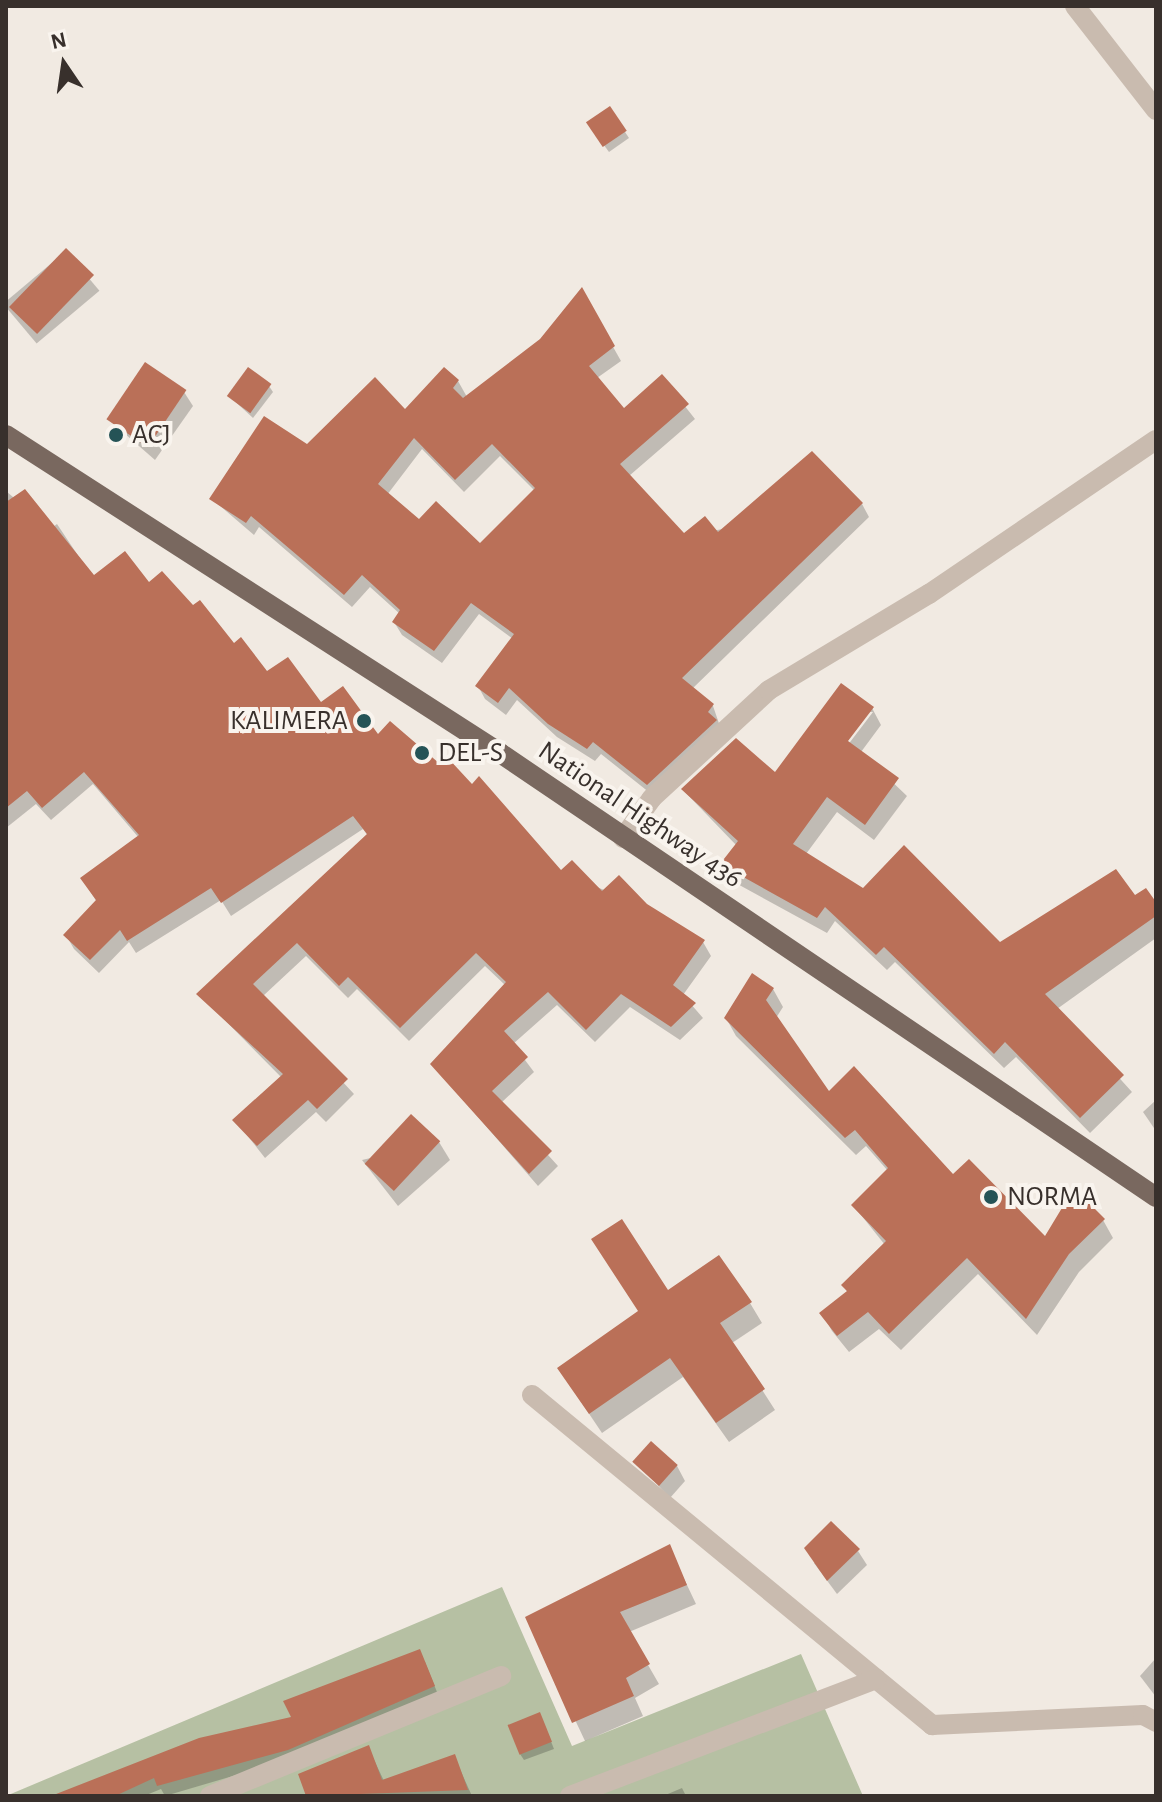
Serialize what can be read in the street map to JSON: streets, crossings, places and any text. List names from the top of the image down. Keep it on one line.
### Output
{"streets":{"main road":["National Highway 436"]},"places":["ACJ","KALIMERA","DEL-S","NORMA"],"north":"top"}
